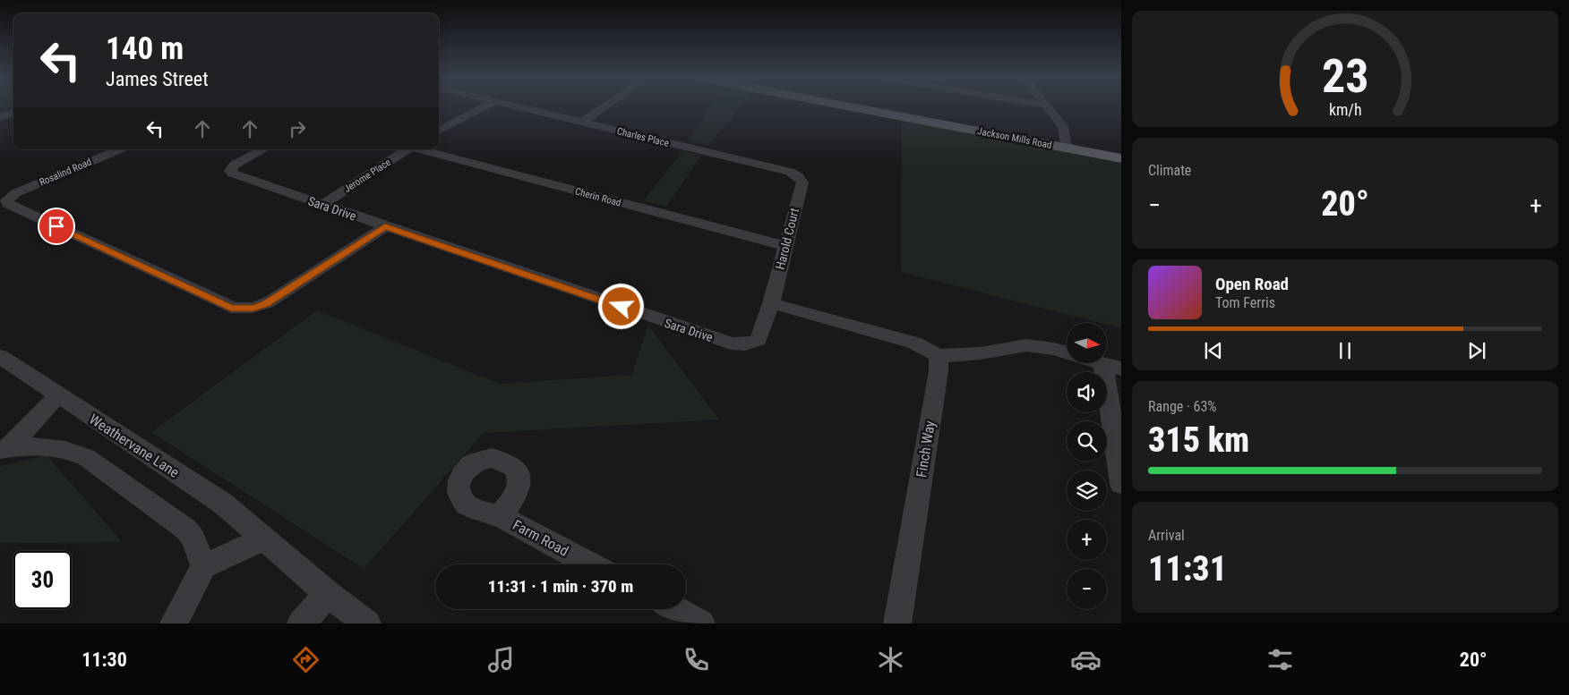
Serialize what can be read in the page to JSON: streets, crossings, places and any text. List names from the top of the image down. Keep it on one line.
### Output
{"streets":{"main road":["Jackson Mills Road"],"street":["Charles Place","Rosalind Road","Jerome Place","Cherin Road","Sara Drive","Harold Court","Weathervane Lane","Finch Way","Farm Road"]},"crossings":[["Charles Place","Harold Court"],["Rosalind Road","Sara Drive"],["Jerome Place","Sara Drive"],["Cherin Road","Harold Court"],["Sara Drive","Harold Court"]],"north":"right","page":{"turn":["140 m","James Street"],"tile":["Climate",["Range · 63%","315 km"],["Arrival","11:31"]],"heat":["−","20°","+"],"song":["Open Road","Tom Ferris"],"map_buttons":["+","−"],"limit":"30","trip":"11:31 · 1 min · 370 m","tabs":["11:30","20°"],"gauge":["23","km/h"]}}
